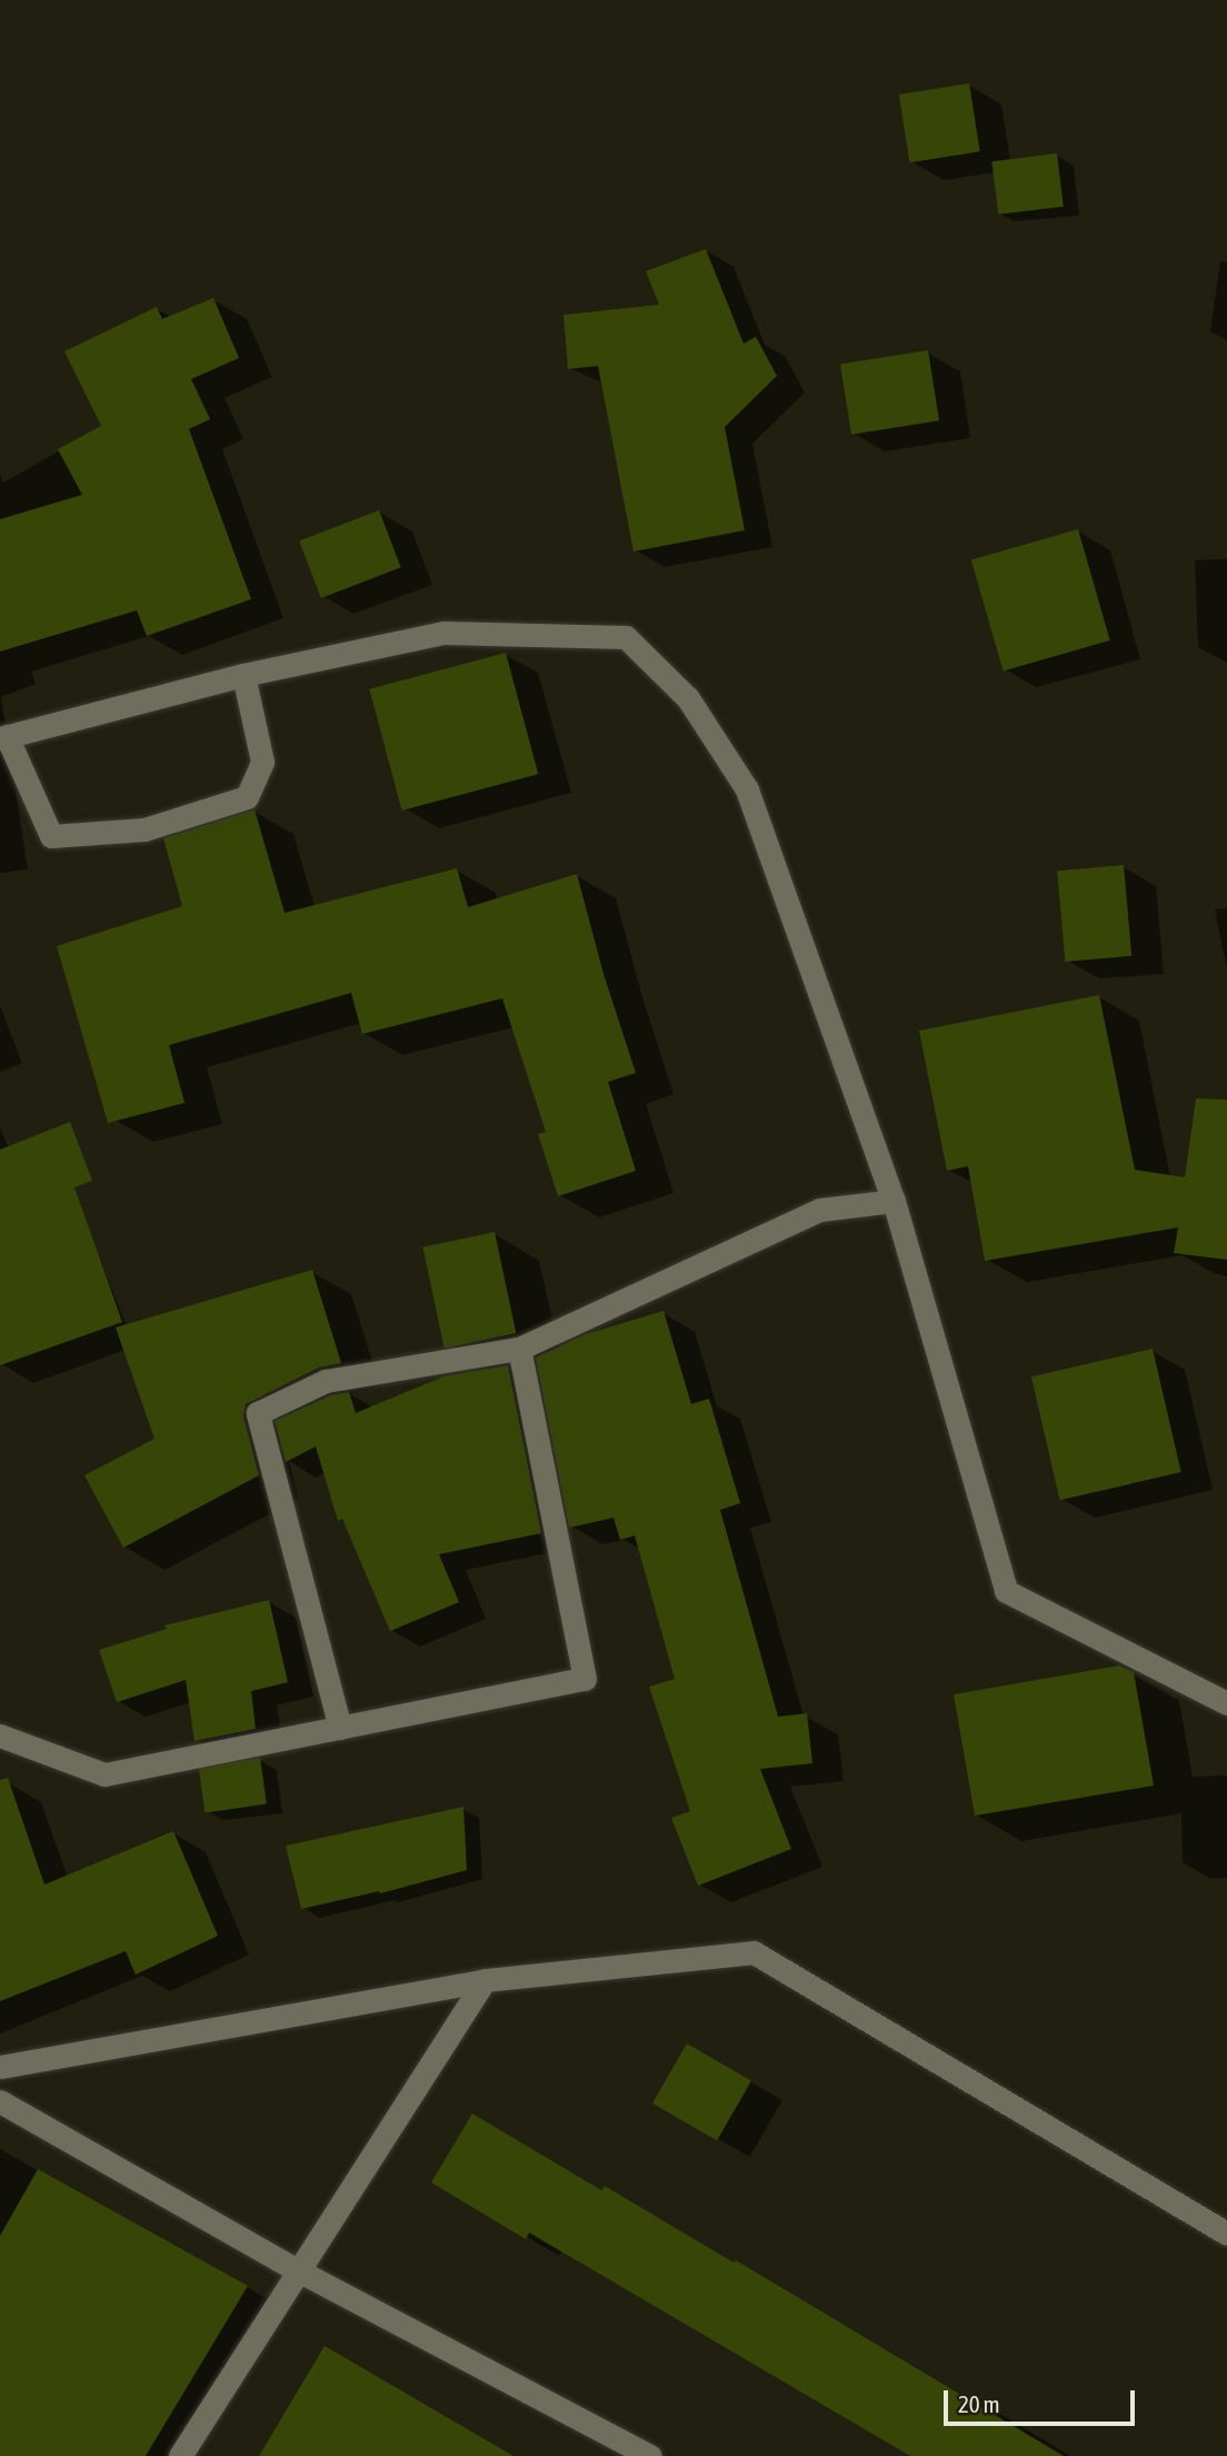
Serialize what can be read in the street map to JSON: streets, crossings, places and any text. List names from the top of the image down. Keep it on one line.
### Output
{"scale_bar":"20 m"}
